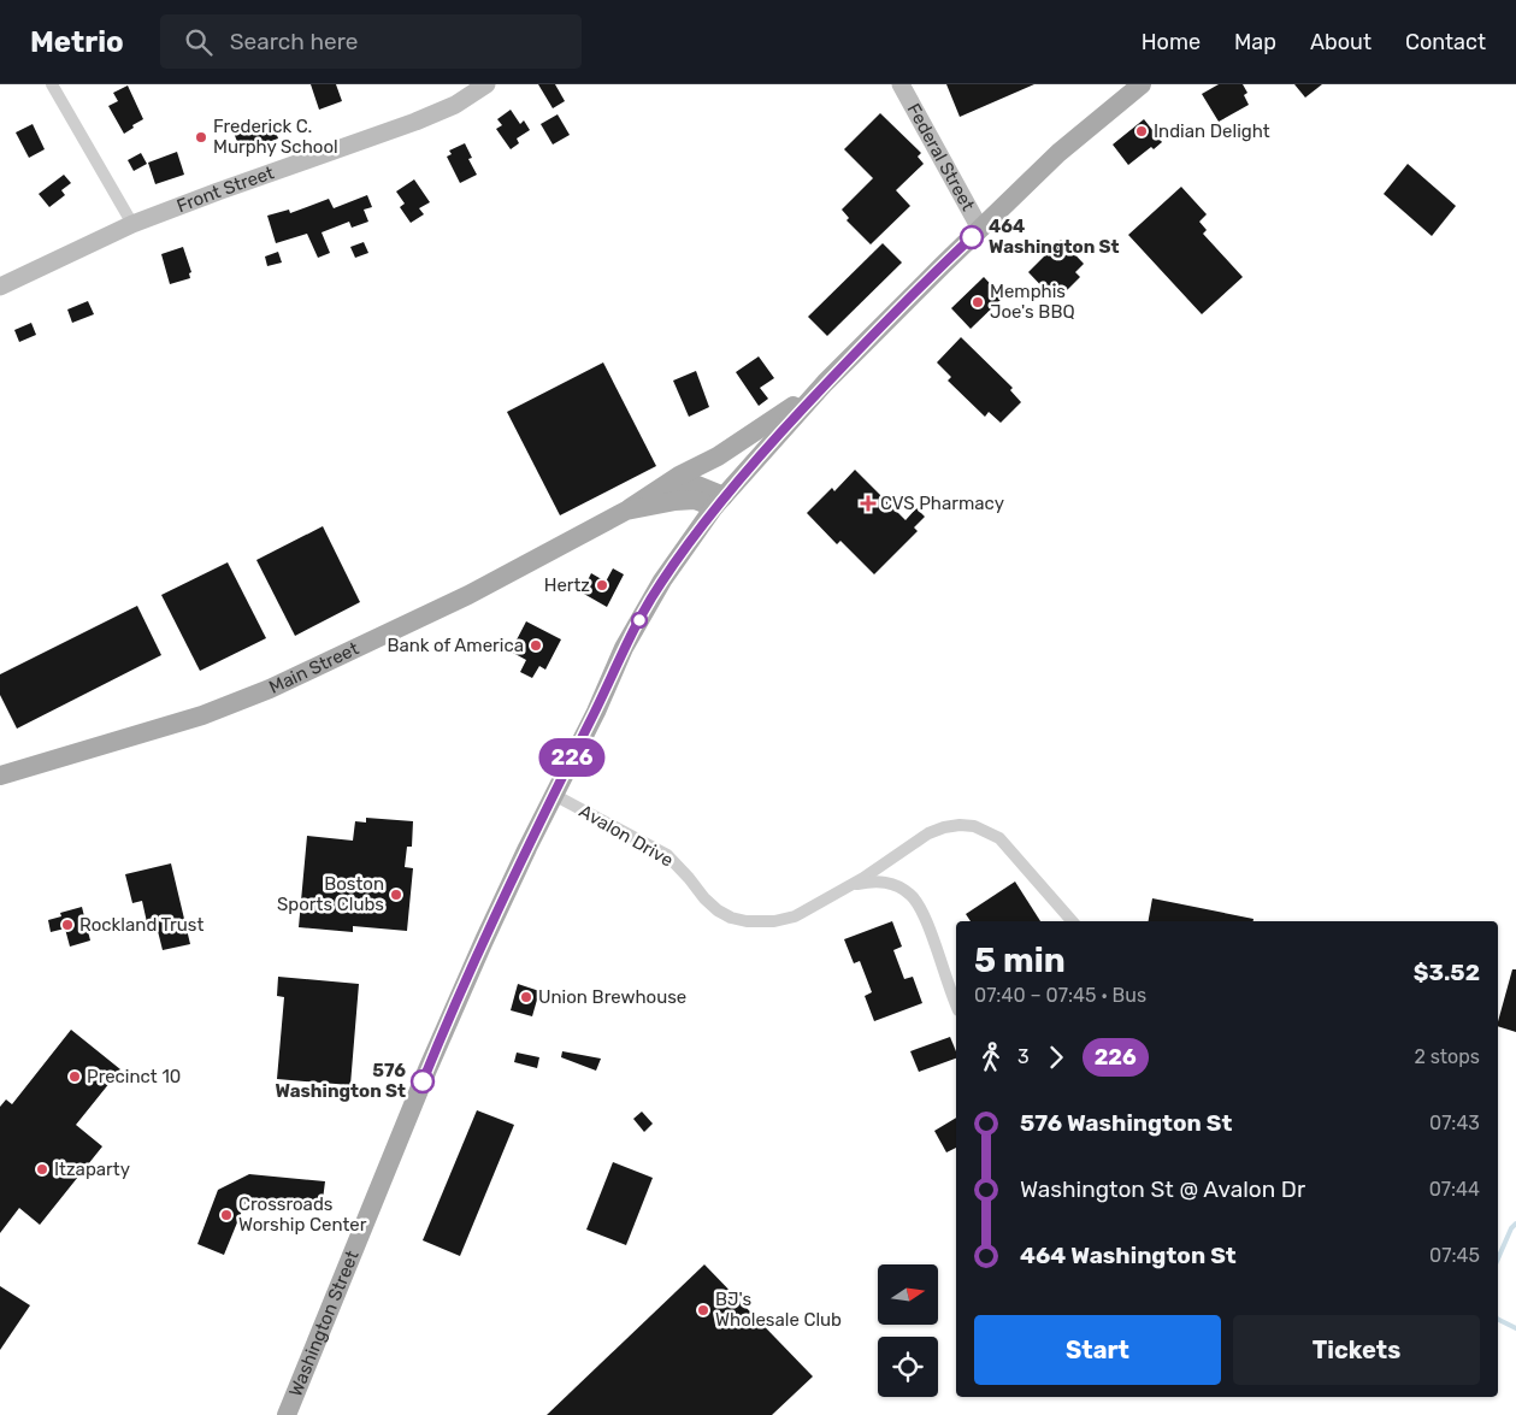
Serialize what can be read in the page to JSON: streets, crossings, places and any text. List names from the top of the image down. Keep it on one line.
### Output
{"streets":{"main road":["Main Street","Washington Street"],"street":["Federal Street","Front Street","Avalon Drive"]},"crossings":[["Federal Street","Washington Street"],["Main Street","Washington Street"],["Avalon Drive","Washington Street"]],"places":{"other":["Indian Delight","Frederick C. Murphy School","464 Washington St","Memphis Joe's BBQ","Hertz","Bank of America","Boston Sports Clubs","Rockland Trust","Union Brewhouse","Precinct 10","576 Washington St","Itzaparty","Crossroads Worship Center","BJ's Wholesale Club"],"health":["CVS Pharmacy"]},"lines":["bus line 226"],"north":"right","page":{"header":"Metrio","search":"Search here","nav":["Home","Map","About","Contact"],"on_map":"226","heading":["5 min","07:40 – 07:45 · Bus","$3.52"],"legs":["3","226","2 stops"],"list":[{"name":"576 Washington St","value":"07:43"},{"name":"Washington St @ Avalon Dr","value":"07:44"},{"name":"464 Washington St","value":"07:45"}],"buttons":["Start","Tickets"]}}
